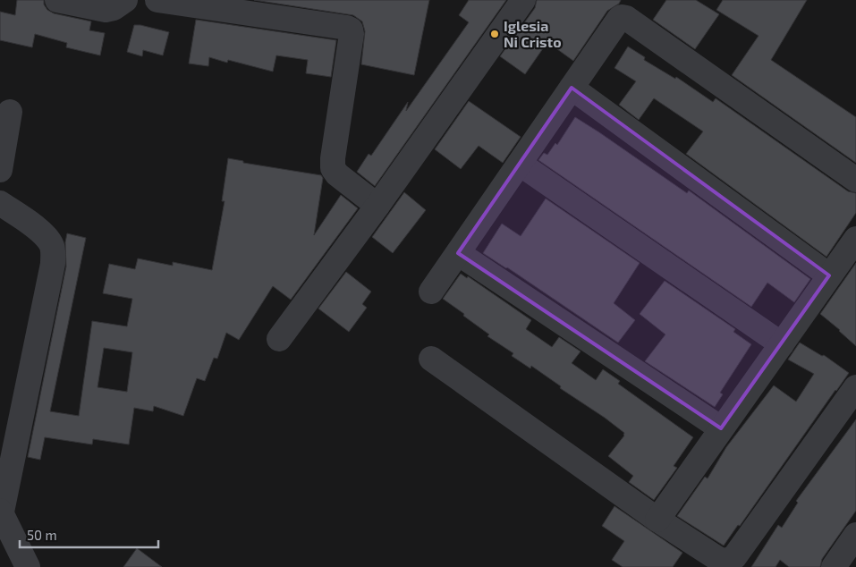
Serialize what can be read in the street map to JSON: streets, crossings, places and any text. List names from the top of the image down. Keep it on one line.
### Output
{"places":["Iglesia Ni Cristo"],"scale_bar":"50 m"}
